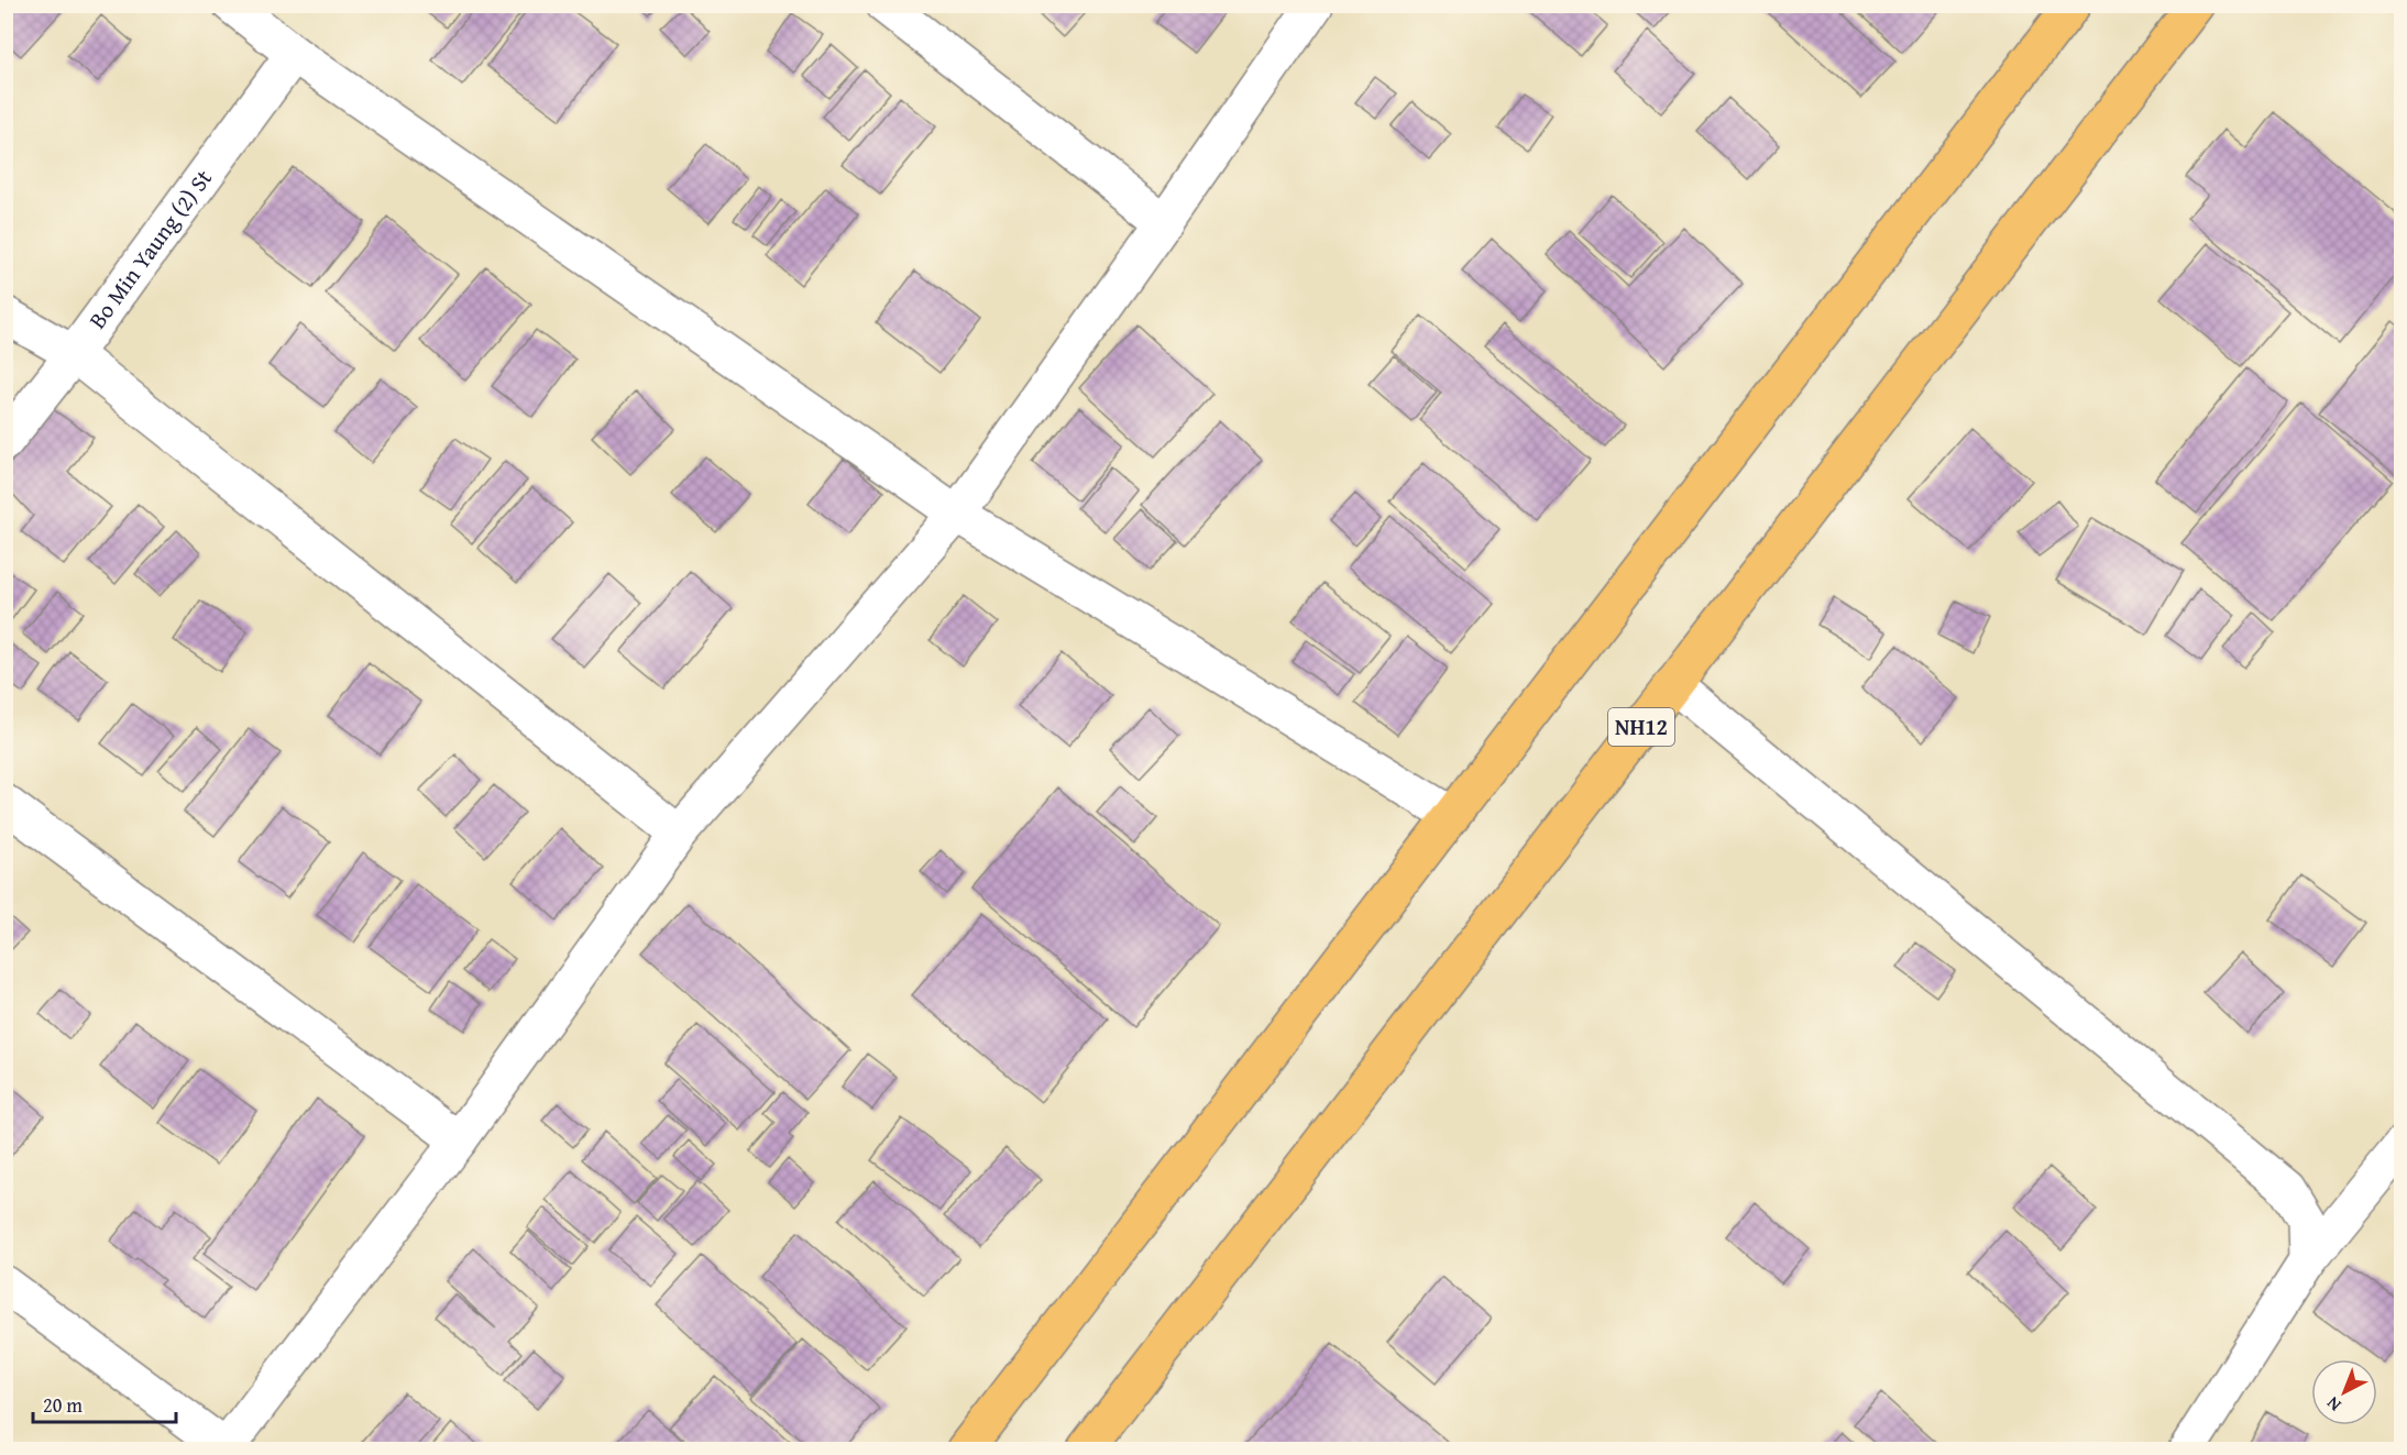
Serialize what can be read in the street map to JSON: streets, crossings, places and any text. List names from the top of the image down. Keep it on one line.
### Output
{"streets":{"highway":["NH12"],"street":["Bo Min Yaung (2) St"]},"scale_bar":"20 m","north":"bottom left"}
